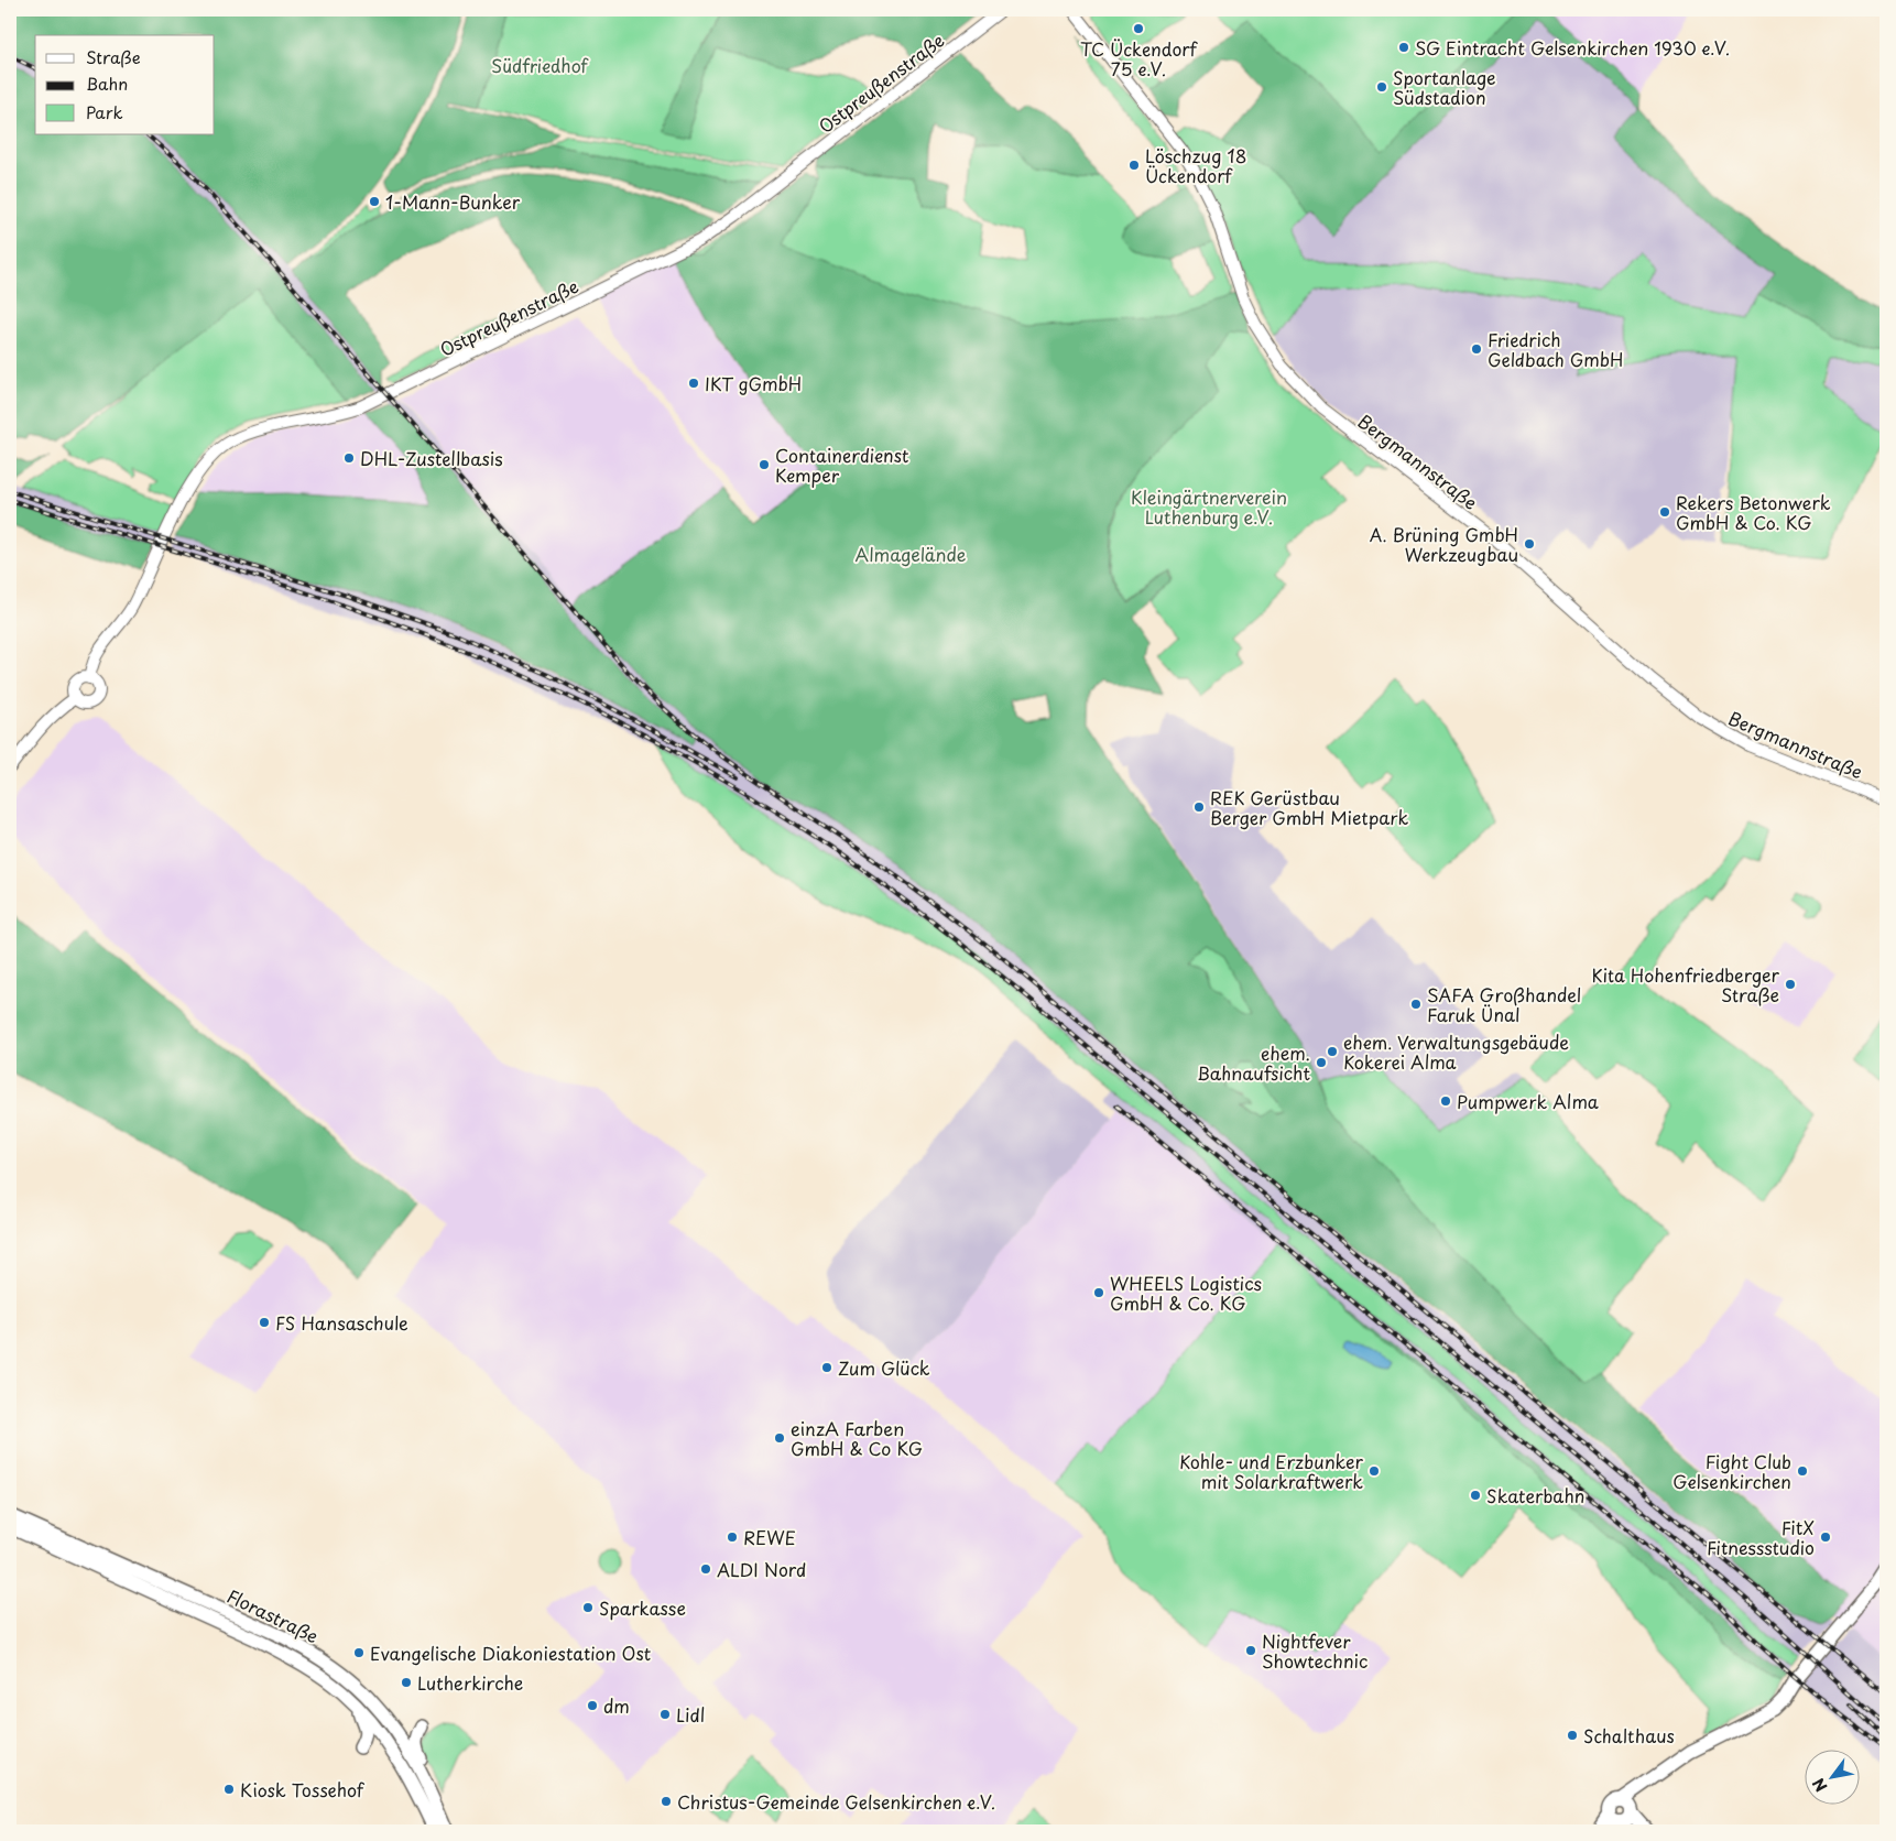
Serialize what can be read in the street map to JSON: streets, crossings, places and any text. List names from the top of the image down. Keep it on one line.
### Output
{"streets":{"main road":["Florastraße"],"street":["Ostpreußenstraße","Bergmannstraße"]},"parks":["Südfriedhof","Kleingärtnerverein Luthenburg e.V.","Almagelände"],"places":["TC Ückendorf 75 e.V.","SG Eintracht Gelsenkirchen 1930 e.V.","Sportanlage Südstadion","Löschzug 18 Ückendorf","1-Mann-Bunker","Friedrich Geldbach GmbH","IKT gGmbH","DHL-Zustellbasis","Containerdienst Kemper","Rekers Betonwerk GmbH & Co. KG","A. Brüning GmbH Werkzeugbau","REK Gerüstbau Berger GmbH Mietpark","Kita Hohenfriedberger Straße","SAFA Großhandel Faruk Ünal","ehem. Verwaltungsgebäude Kokerei Alma","ehem. Bahnaufsicht","Pumpwerk Alma","WHEELS Logistics GmbH & Co. KG","FS Hansaschule","Zum Glück","einzA Farben GmbH & Co KG","Kohle- und Erzbunker mit Solarkraftwerk","Fight Club Gelsenkirchen","Skaterbahn","REWE","FitX Fitnessstudio","ALDI Nord","Sparkasse","Nightfever Showtechnic","Evangelische Diakoniestation Ost","Lutherkirche","dm","Lidl","Schalthaus","Kiosk Tossehof","Christus-Gemeinde Gelsenkirchen e.V."],"legend":["Straße","Bahn","Park"],"north":"bottom left"}
